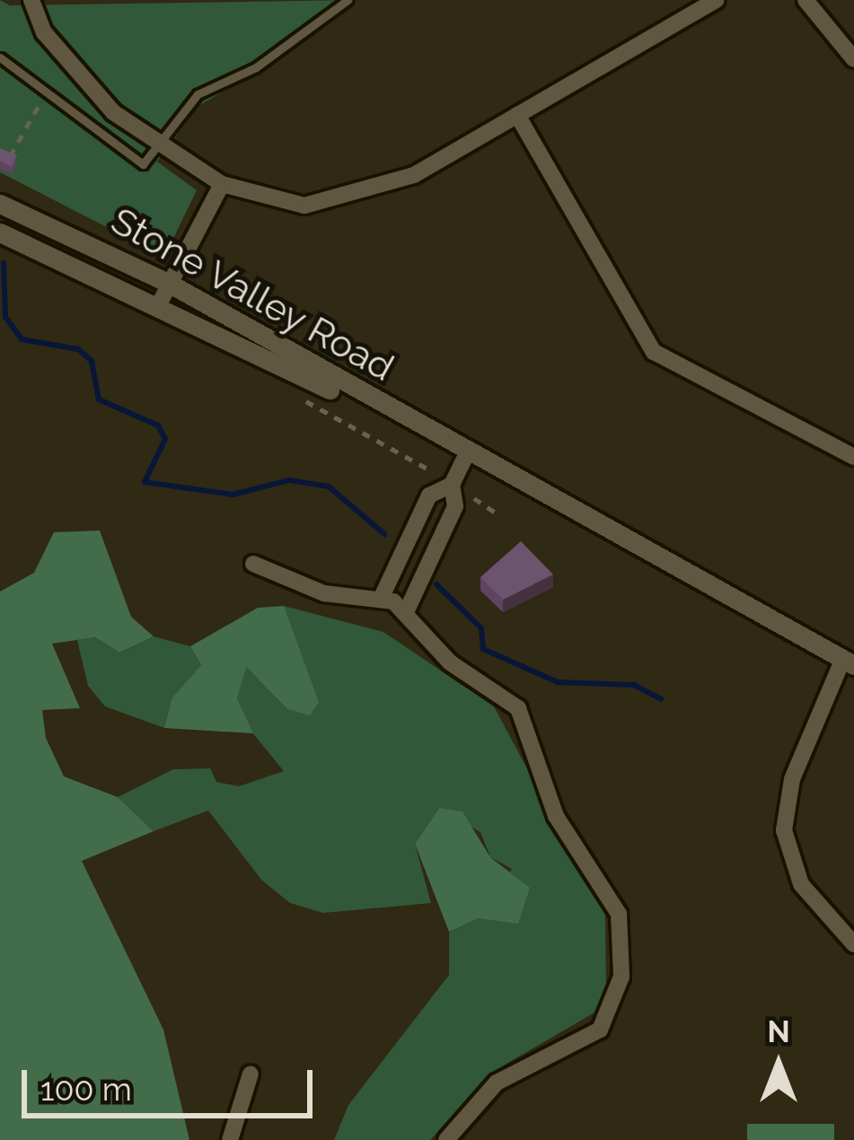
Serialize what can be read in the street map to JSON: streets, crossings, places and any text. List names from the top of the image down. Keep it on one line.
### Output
{"streets":{"street":["Stone Valley Road"]},"scale_bar":"100 m","north":"top"}
